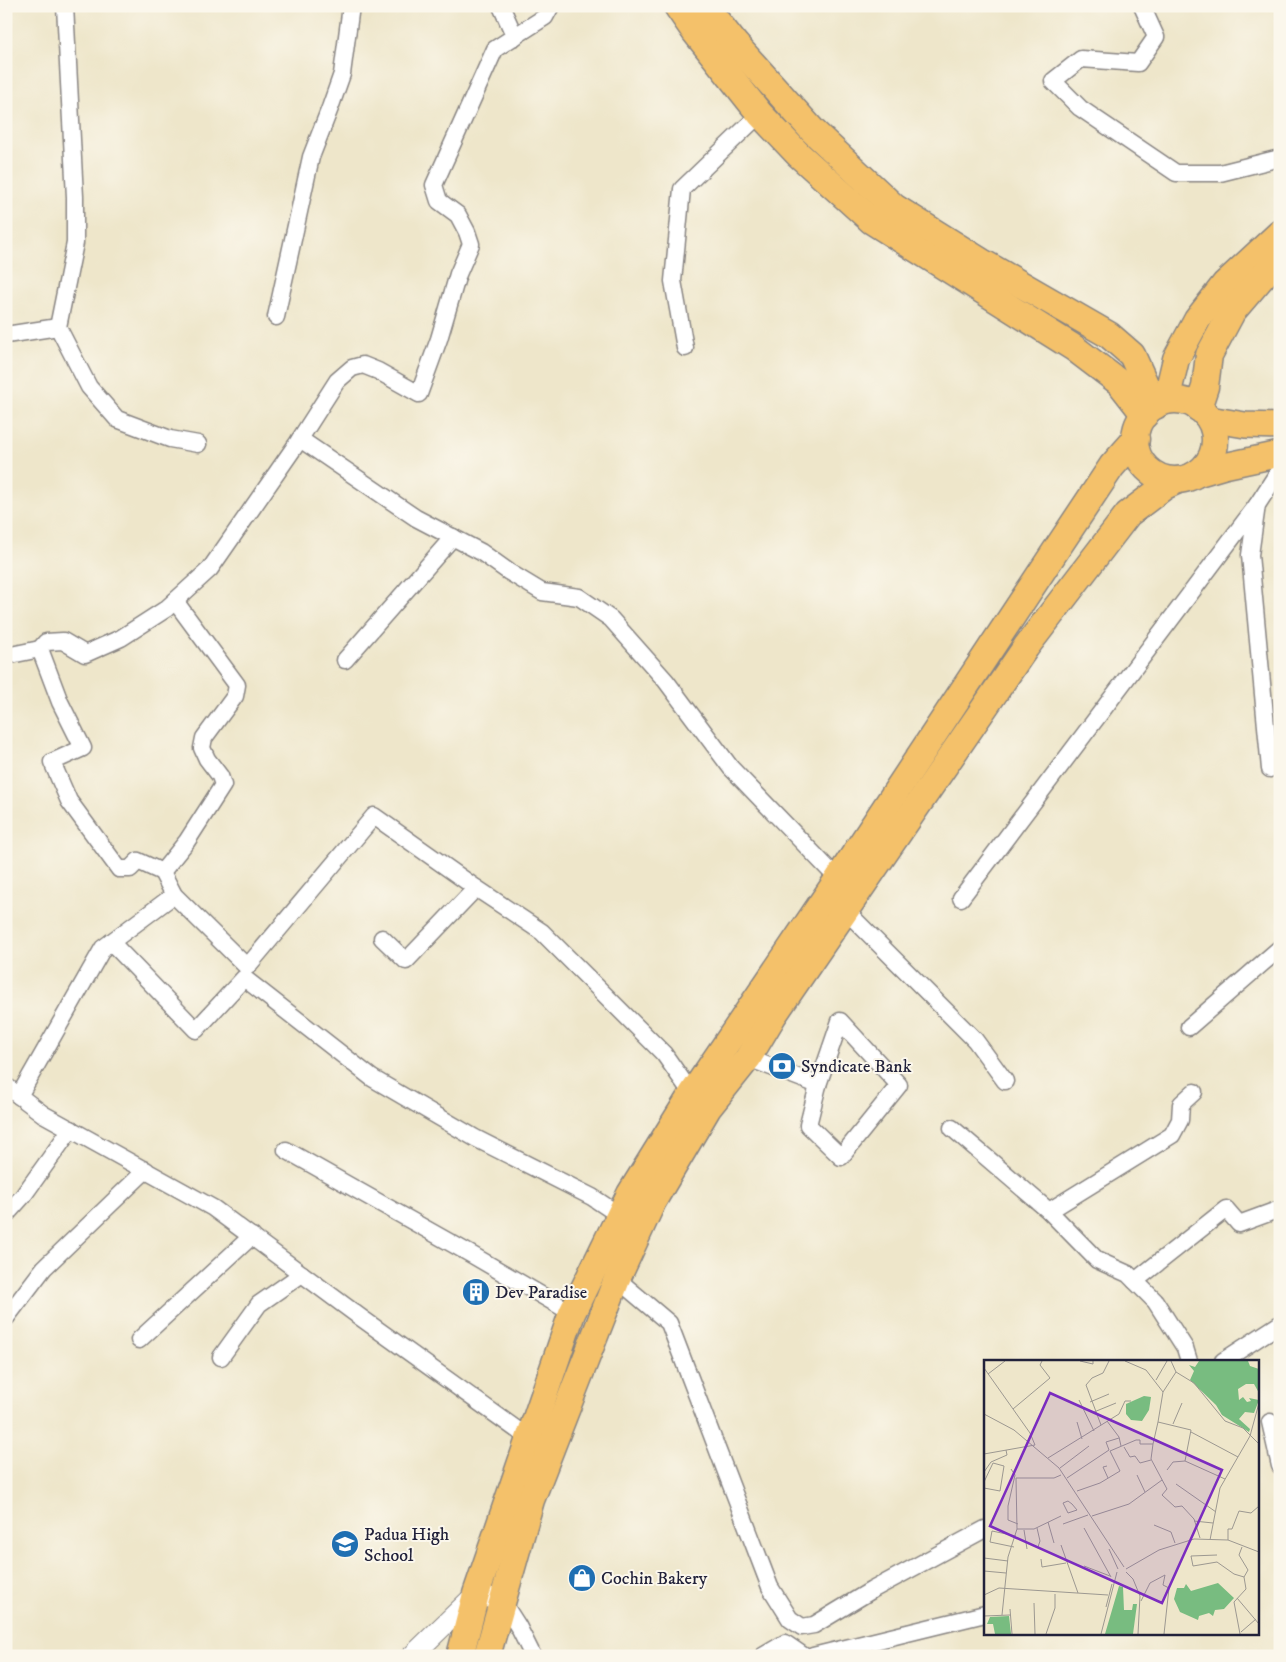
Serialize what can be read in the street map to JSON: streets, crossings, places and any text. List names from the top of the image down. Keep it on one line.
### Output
{"places":{"bank":["Syndicate Bank"],"building":["Dev Paradise"],"school or university":["Padua High School"],"shop":["Cochin Bakery"]}}
